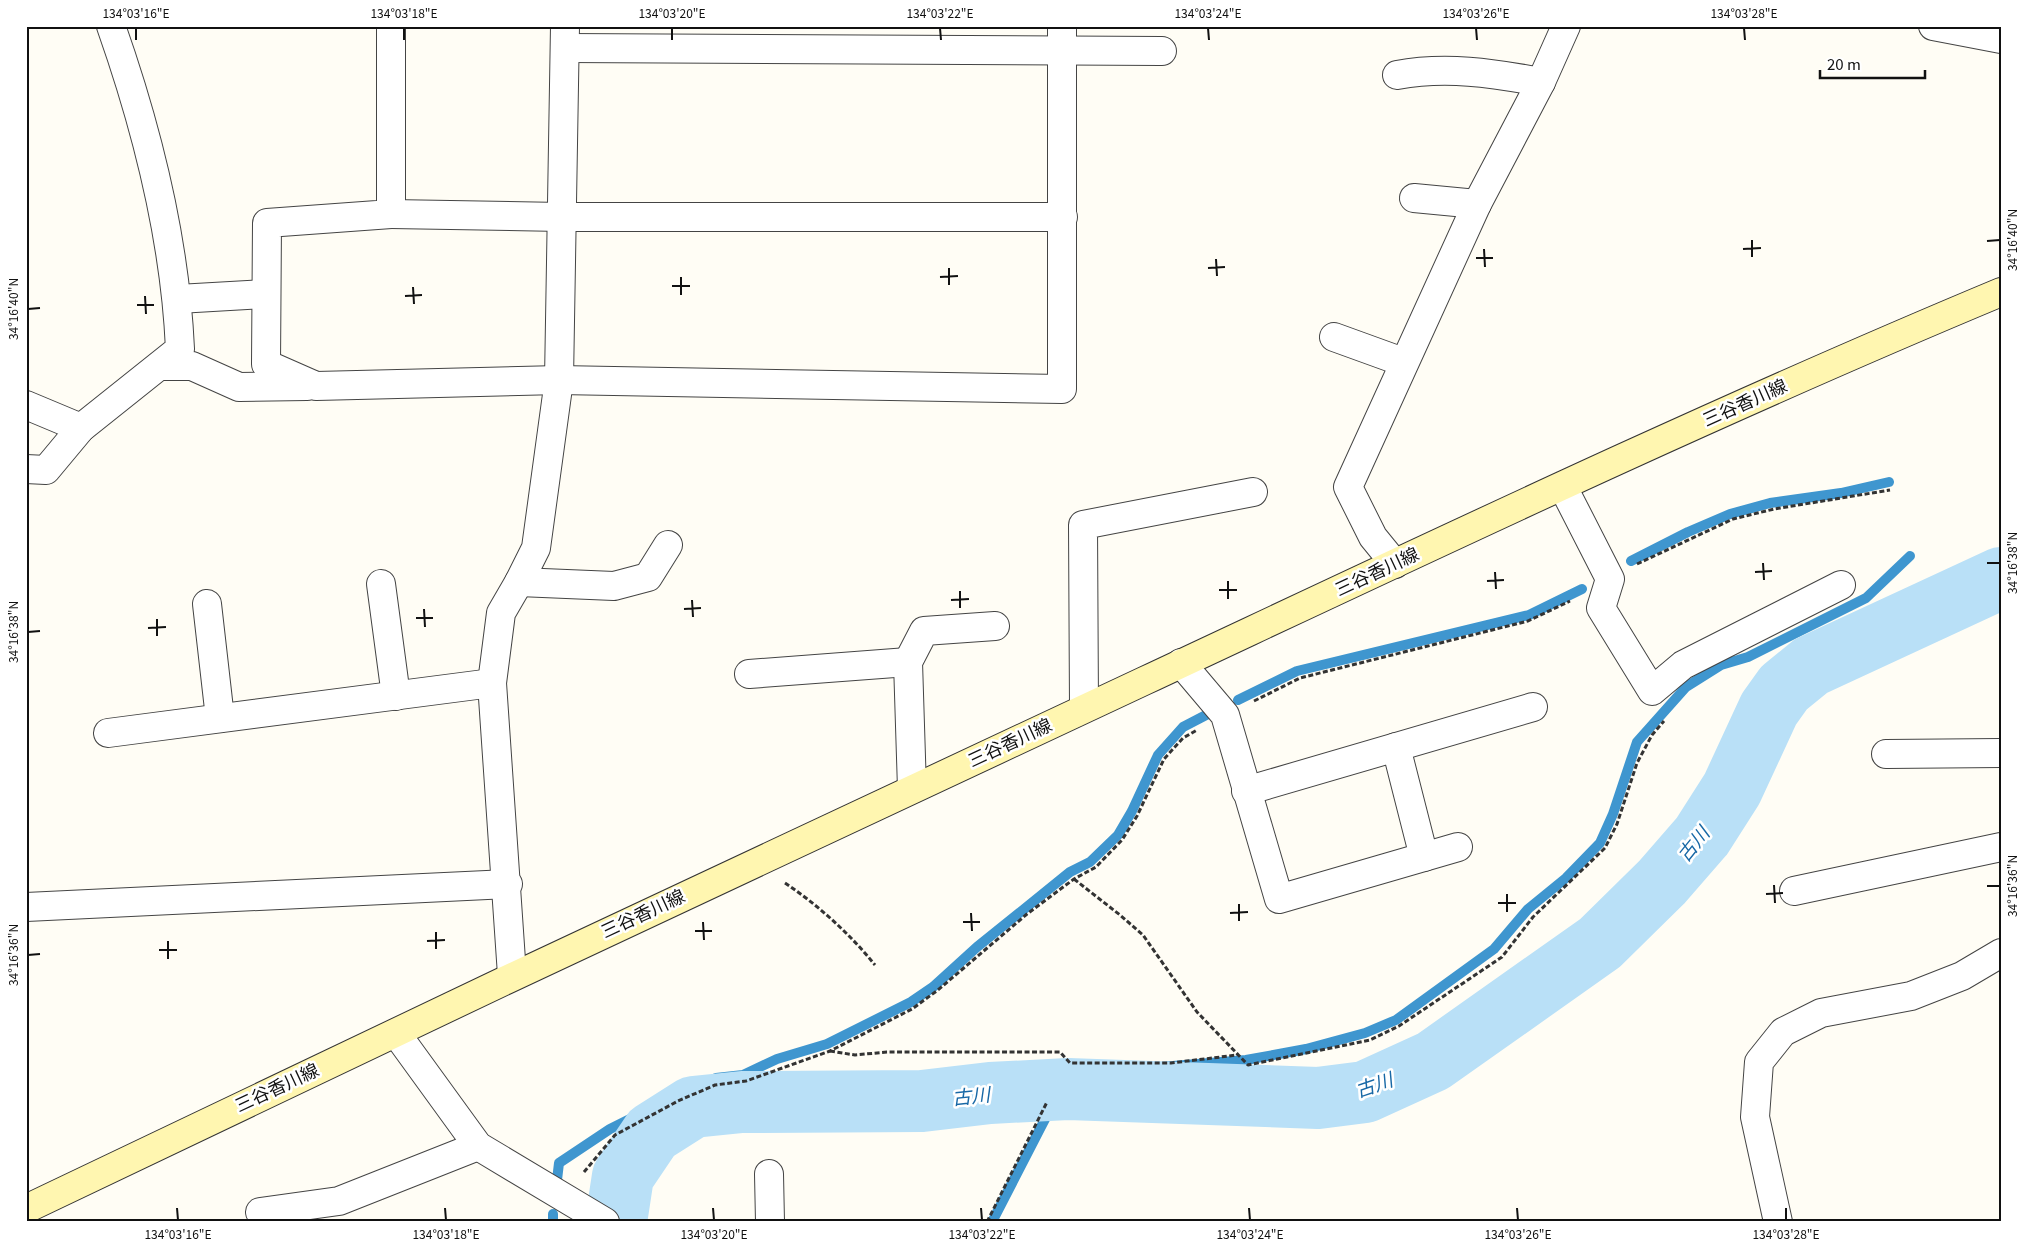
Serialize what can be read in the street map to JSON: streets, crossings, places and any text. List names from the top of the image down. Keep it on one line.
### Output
{"streets":{"main road":["三谷香川線"]},"water":["古川"],"scale_bar":"20 m","coordinates":["134°03'16\"E","134°03'18\"E","134°03'20\"E","134°03'22\"E","134°03'24\"E","134°03'26\"E","134°03'28\"E","34°16'40\"N","34°16'38\"N","34°16'36\"N"]}
